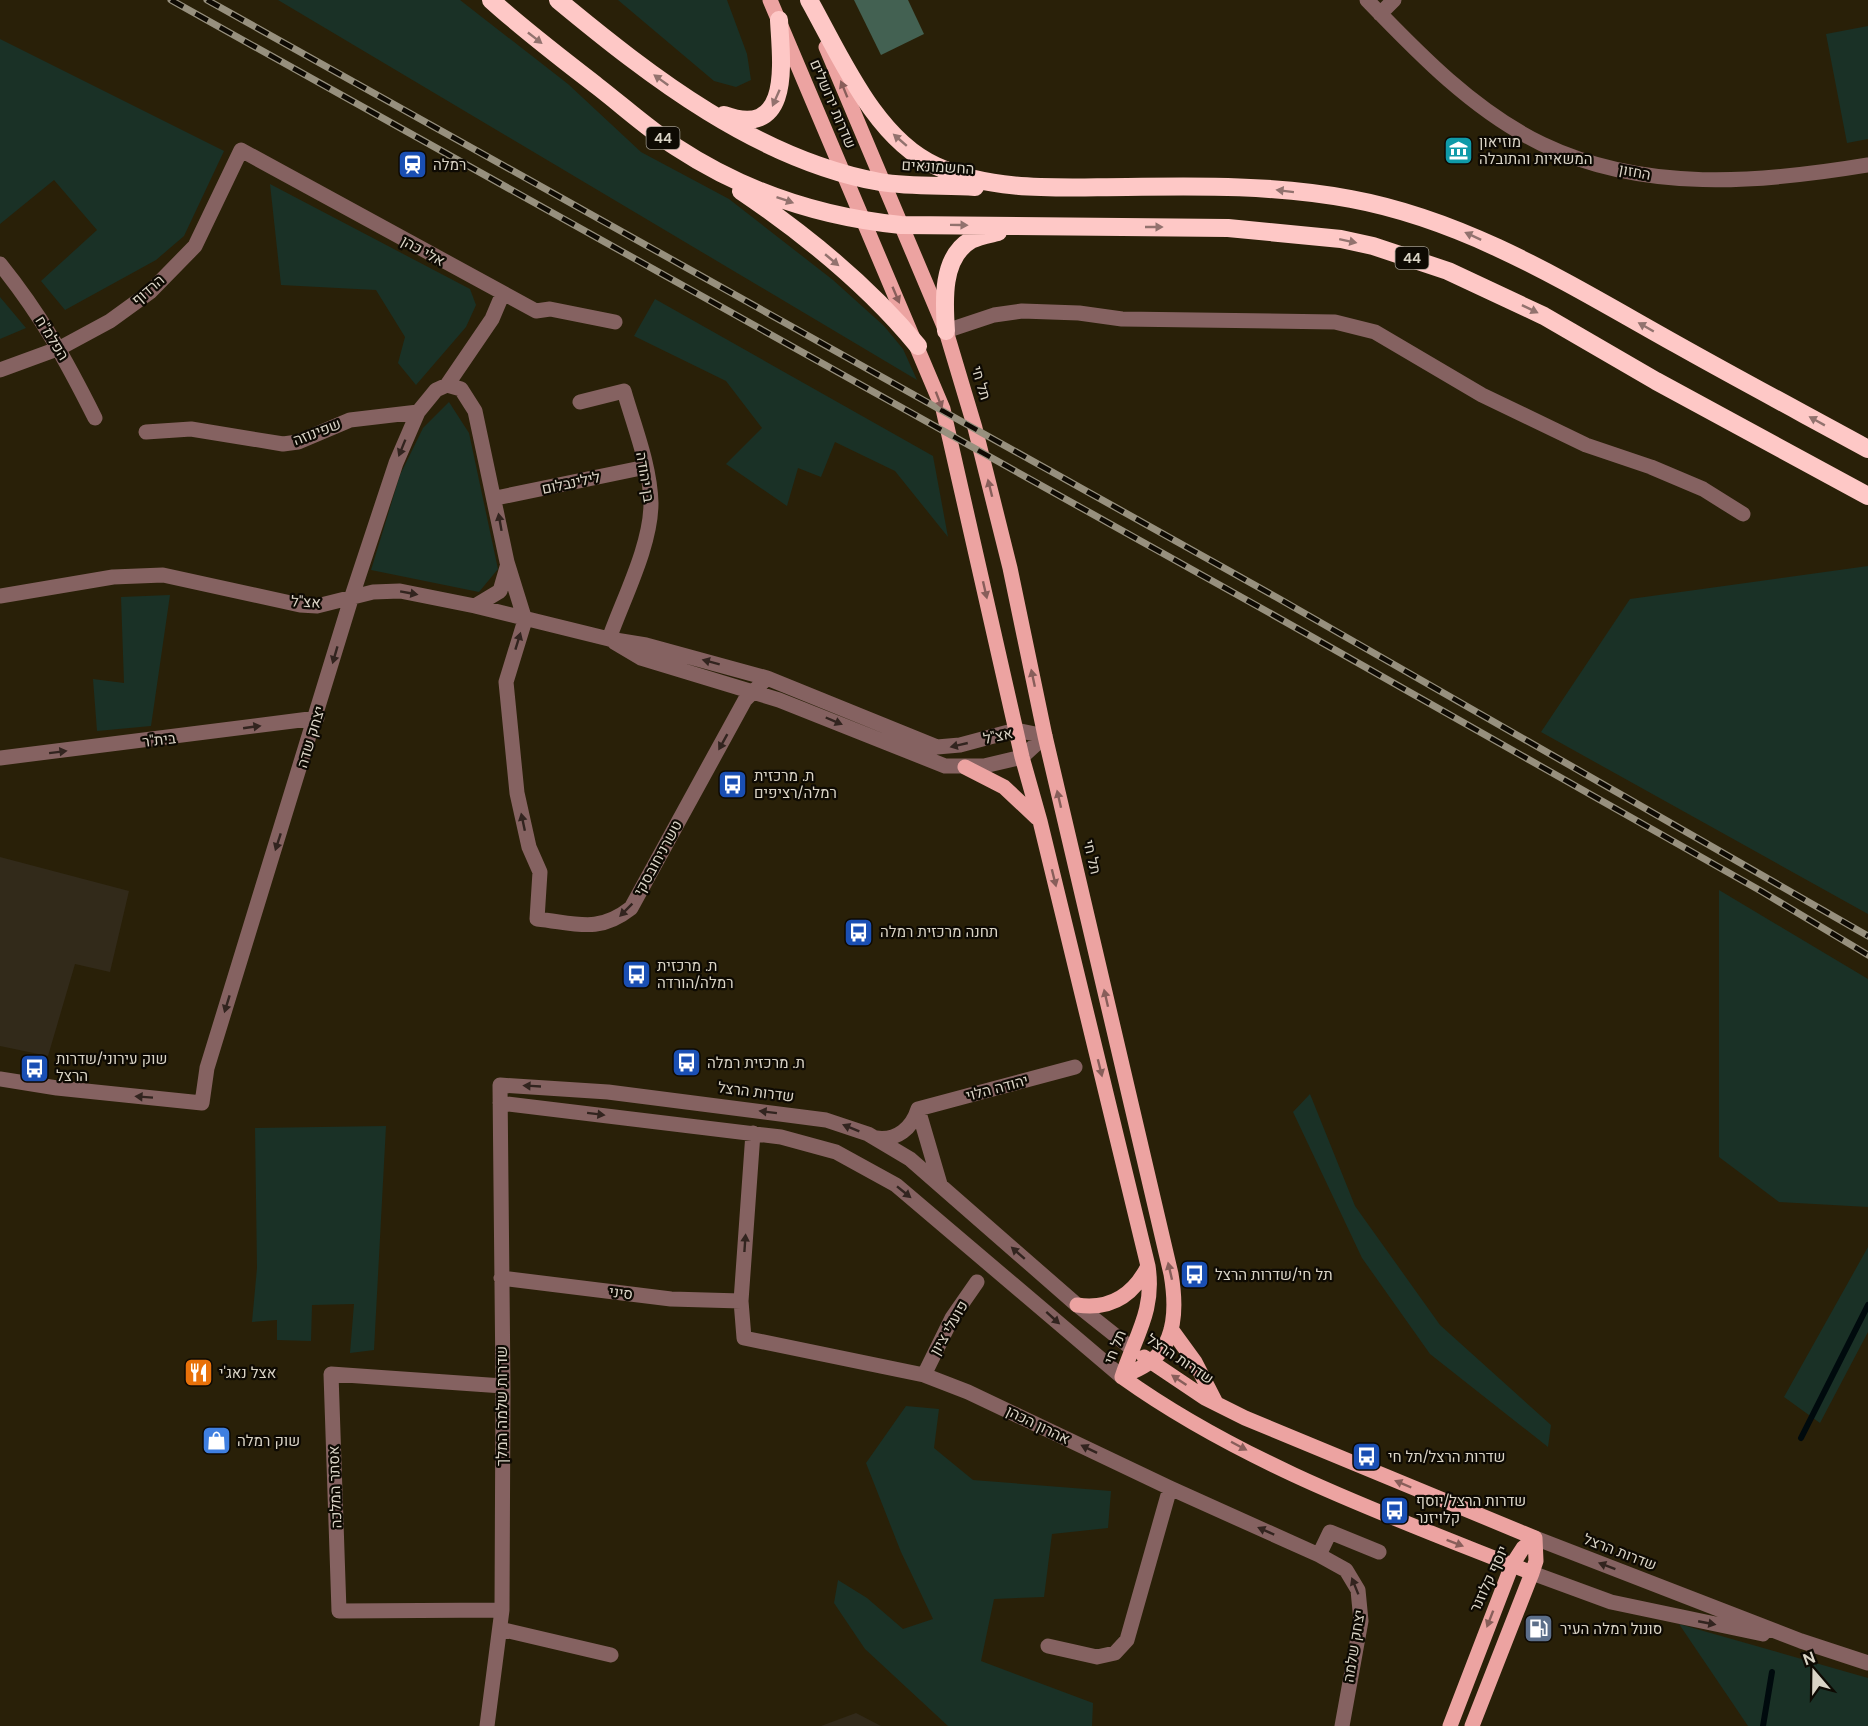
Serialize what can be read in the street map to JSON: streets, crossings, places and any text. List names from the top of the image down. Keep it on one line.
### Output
{"streets":{"highway":["44","החשמונאים"],"main road":["שדרות ירושלים","תל חי","שדרות הרצל","יוסף קלוזנר"],"street":["החזון","אלי כהן","הרדוף","הפלמ\"ח","שפינוזה","בן יהודה","לילינבלום","אצ\"ל","יצחק שדה","בית\"ר","טשרניחובסקי","יהודה הלוי","סיני","פועלי ציון","שדרות שלמה המלך","אהרון הכהן","אסתר המלכה","יצחק שלמה"]},"crossings":[["שדרות ירושלים","44"],["שדרות ירושלים","החשמונאים"],["שדרות ירושלים","תל חי"],["44","תל חי"],["החשמונאים","תל חי"],["אלי כהן","הרדוף"],["הרדוף","הפלמ\"ח"],["תל חי","אצ\"ל"],["תל חי","שדרות הרצל"],["שפינוזה","יצחק שדה"],["בן יהודה","לילינבלום"],["בן יהודה","אצ\"ל"],["אצ\"ל","יצחק שדה"],["אצ\"ל","טשרניחובסקי"],["יצחק שדה","בית\"ר"],["שדרות הרצל","שדרות שלמה המלך"],["שדרות הרצל","יוסף קלוזנר"],["סיני","שדרות שלמה המלך"],["סיני","אהרון הכהן"],["פועלי ציון","אהרון הכהן"],["שדרות שלמה המלך","אסתר המלכה"],["אהרון הכהן","יצחק שלמה"]],"one_way":["יצחק שדה","בית\"ר","אהרון הכהן","יצחק שלמה"],"places":{"museum":["מוזיאון המשאיות והתובלה"],"station":["רמלה"],"bus stop":["ת. מרכזית רמלה/רציפים","תחנה מרכזית רמלה","ת. מרכזית רמלה/הורדה","ת. מרכזית רמלה","שוק עירוני/שדרות הרצל","תל חי/שדרות הרצל","שדרות הרצל/תל חי","שדרות הרצל/יוסף קלויזנר"],"restaurant":["אצל נאג'י"],"shop":["שוק רמלה"],"fuel station":["סונול רמלה העיר"]},"north":"top"}
